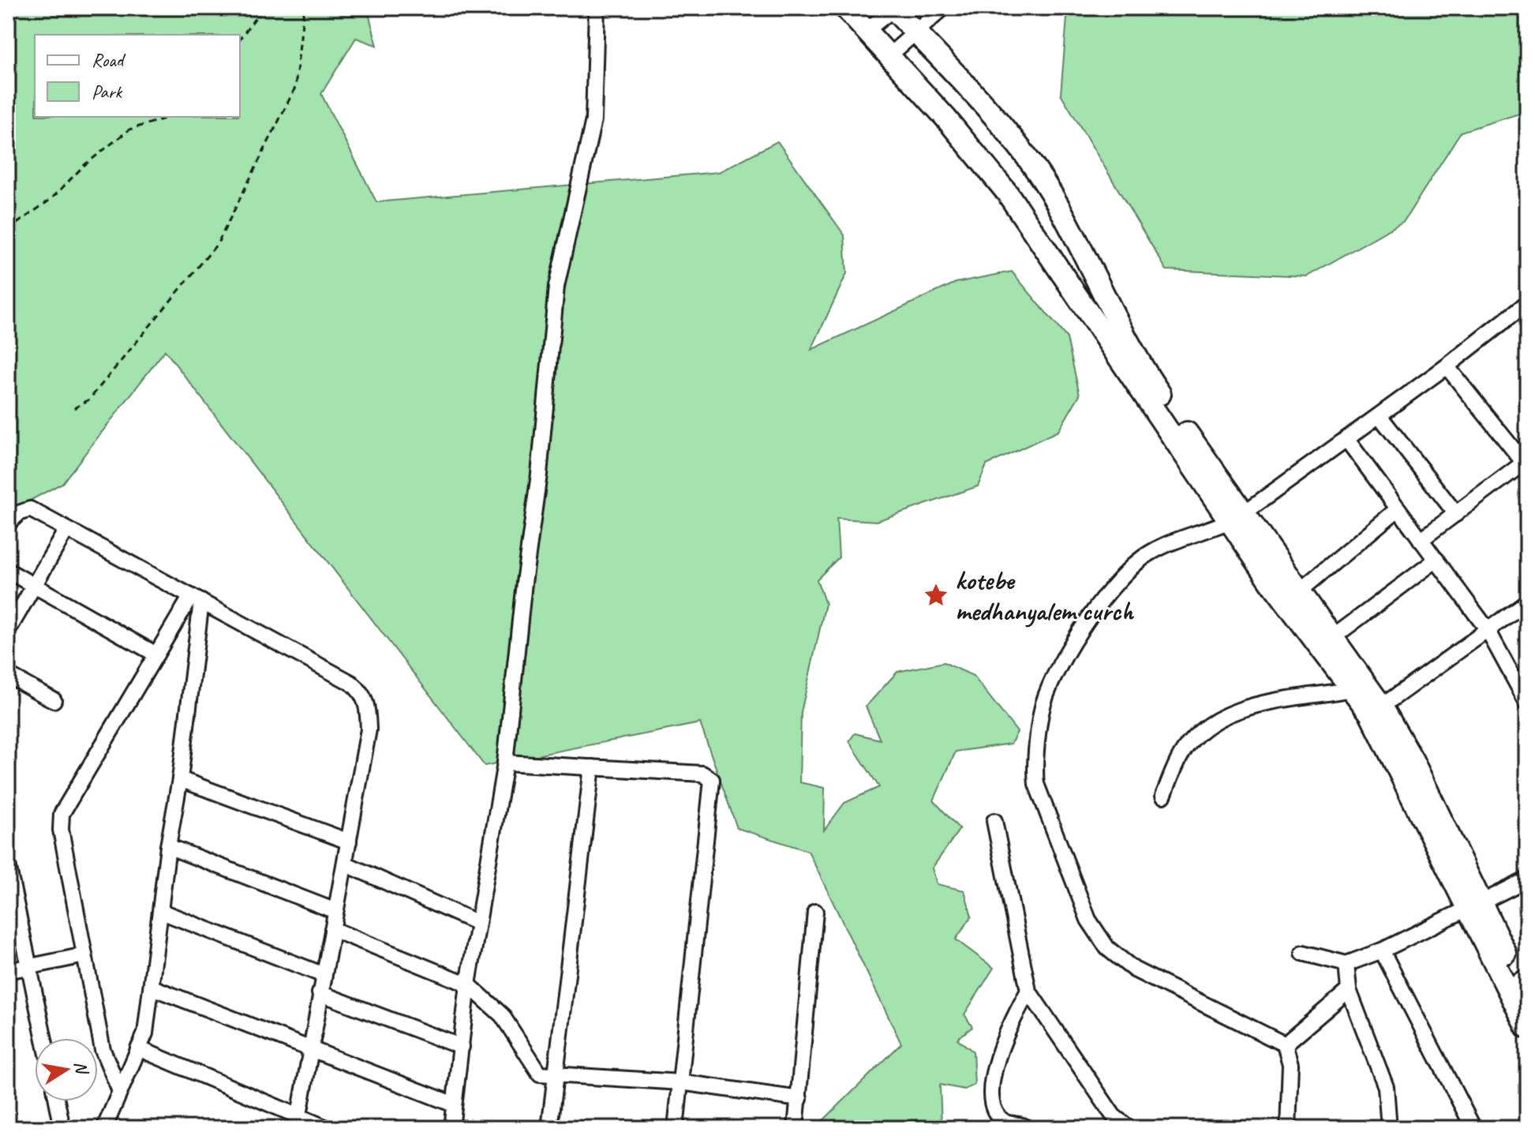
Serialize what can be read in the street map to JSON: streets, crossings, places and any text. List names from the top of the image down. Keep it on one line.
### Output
{"places":{"place":["kotebe medhanyalem curch"]},"legend":["Road","Park"],"north":"right"}
